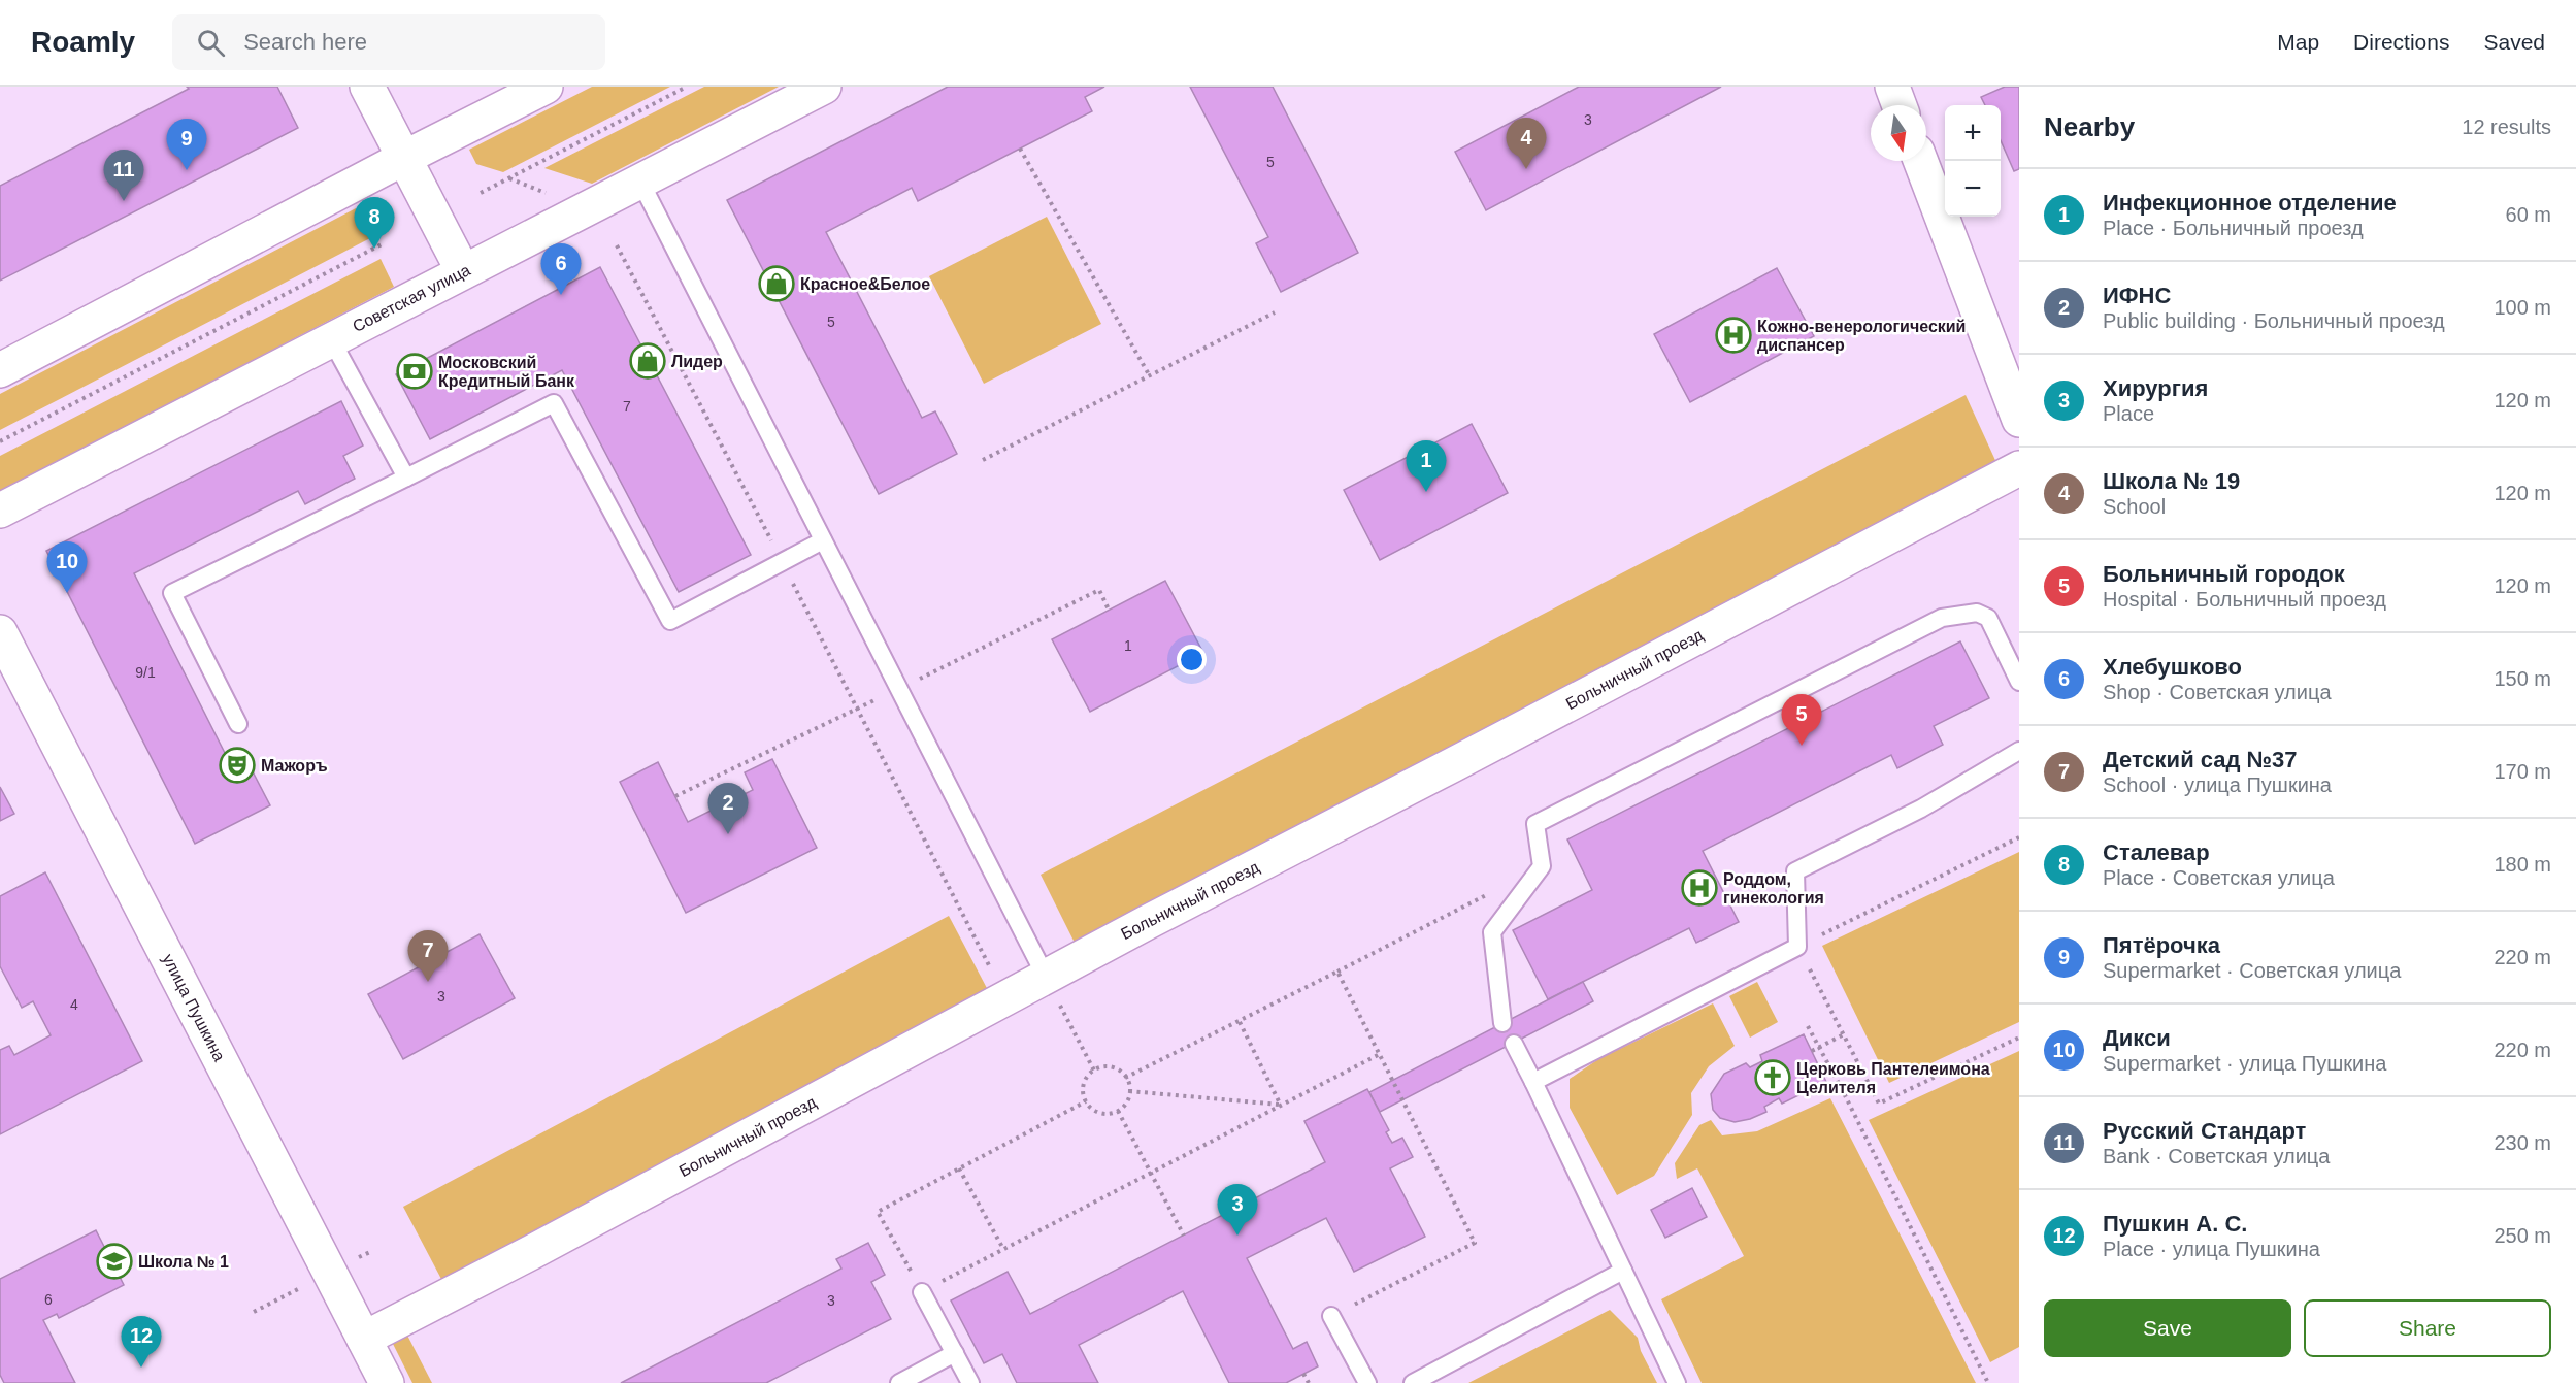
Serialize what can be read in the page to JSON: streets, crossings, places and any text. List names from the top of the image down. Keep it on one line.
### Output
{"streets":{"main road":["Советская улица","Больничный проезд","улица Пушкина"]},"crossings":[["Больничный проезд","улица Пушкина"]],"places":{"shop":["Красное&Белое","Лидер"],"hospital":["Кожно-венерологический диспансер","Роддом, гинекология"],"bank":["Московский Кредитный Банк"],"theatre":["Мажоръ"],"church":["Церковь Пантелеимона Целителя"],"school or university":["Школа № 1"]},"house_numbers":["3","5","5","7","1","9/1","3","4","6","3"],"north":"bottom","page":{"header":"Roamly","search":"Search here","nav":["Map","Directions","Saved"],"heading":["Nearby","12 results"],"map_buttons":["+","−"],"pins":["4","9","11","8","6","1","10","5","2","7","3","12"],"list":[{"mark":"1","name":"Инфекционное отделение","note":"Place · Больничный проезд","value":"60 m"},{"mark":"2","name":"ИФНС","note":"Public building · Больничный проезд","value":"100 m"},{"mark":"3","name":"Хирургия","note":"Place","value":"120 m"},{"mark":"4","name":"Школа № 19","note":"School","value":"120 m"},{"mark":"5","name":"Больничный городок","note":"Hospital · Больничный проезд","value":"120 m"},{"mark":"6","name":"Хлебушково","note":"Shop · Советская улица","value":"150 m"},{"mark":"7","name":"Детский сад №37","note":"School · улица Пушкина","value":"170 m"},{"mark":"8","name":"Сталевар","note":"Place · Советская улица","value":"180 m"},{"mark":"9","name":"Пятёрочка","note":"Supermarket · Советская улица","value":"220 m"},{"mark":"10","name":"Дикси","note":"Supermarket · улица Пушкина","value":"220 m"},{"mark":"11","name":"Русский Стандарт","note":"Bank · Советская улица","value":"230 m"},{"mark":"12","name":"Пушкин А. С.","note":"Place · улица Пушкина","value":"250 m"}],"buttons":["Save","Share"]}}
